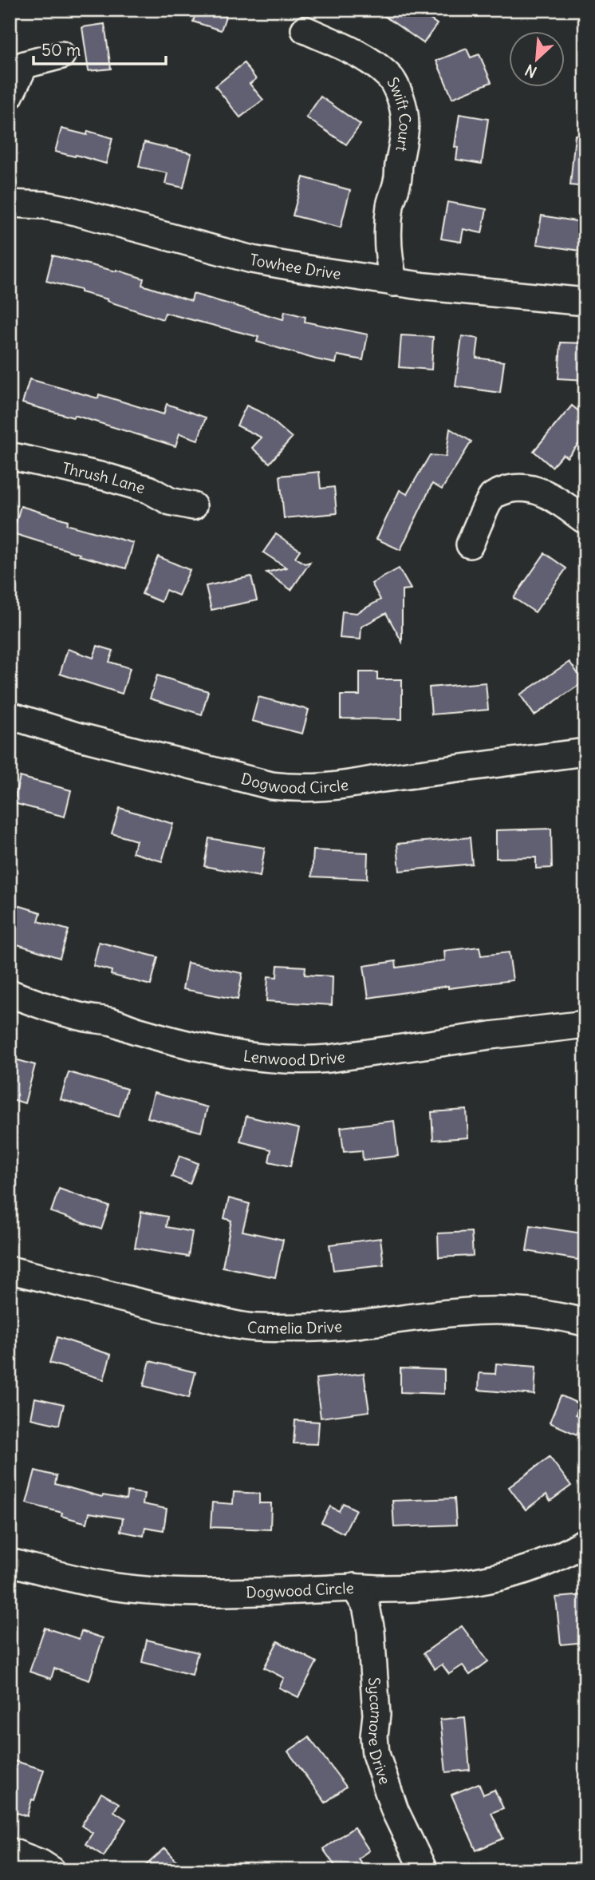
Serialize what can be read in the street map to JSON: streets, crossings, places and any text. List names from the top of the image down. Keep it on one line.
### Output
{"streets":{"street":["Swift Court","Towhee Drive","Thrush Lane","Dogwood Circle","Lenwood Drive","Camelia Drive","Sycamore Drive"]},"crossings":[["Swift Court","Towhee Drive"],["Dogwood Circle","Sycamore Drive"]],"scale_bar":"50 m","north":"bottom left"}
